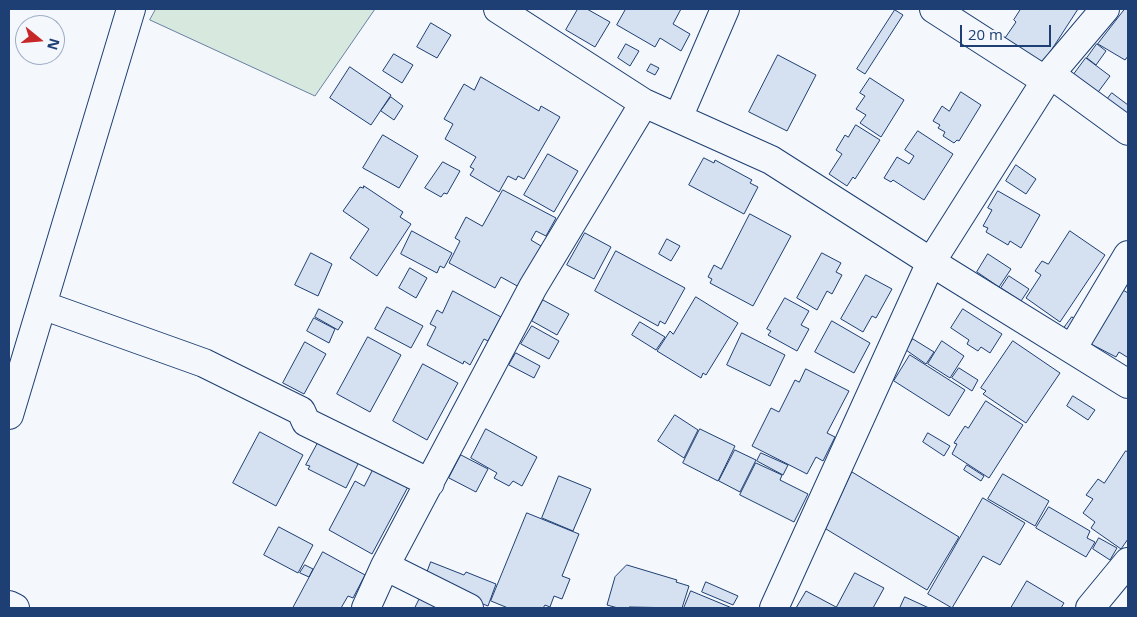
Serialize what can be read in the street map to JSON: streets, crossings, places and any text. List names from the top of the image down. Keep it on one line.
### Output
{"scale_bar":"20 m","north":"right"}
